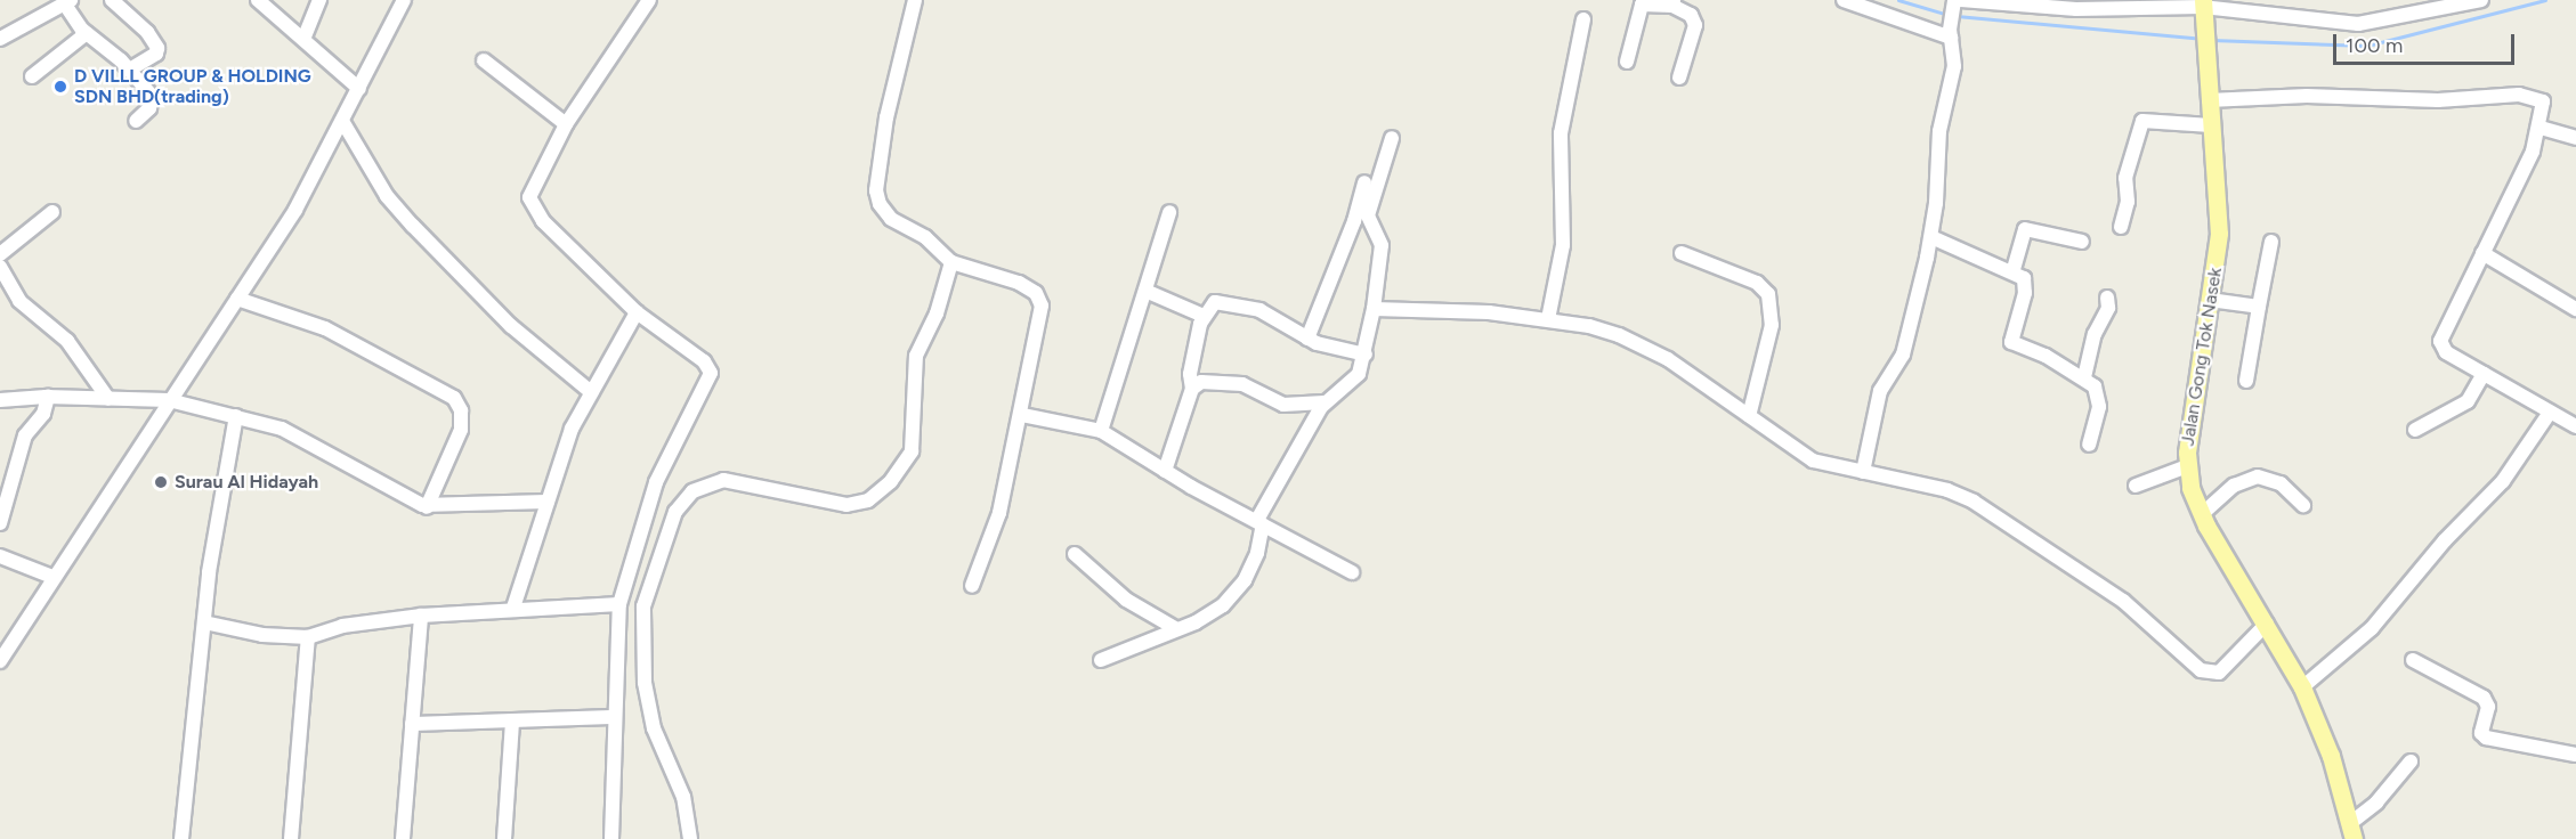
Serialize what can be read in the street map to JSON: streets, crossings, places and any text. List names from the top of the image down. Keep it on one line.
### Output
{"streets":{"main road":["Jalan Gong Tok Nasek"]},"places":["D VILLL GROUP & HOLDING SDN BHD(trading)","Surau Al Hidayah"],"scale_bar":"100 m"}
